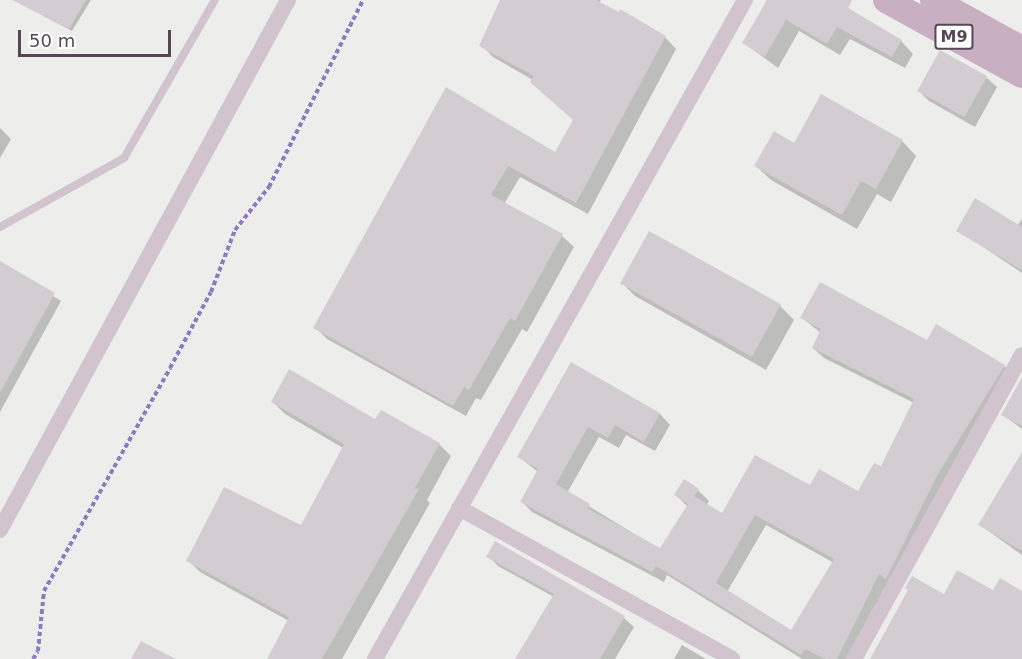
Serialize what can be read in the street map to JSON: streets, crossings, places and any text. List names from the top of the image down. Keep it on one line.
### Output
{"streets":{"main road":["M9"]},"scale_bar":"50 m"}
